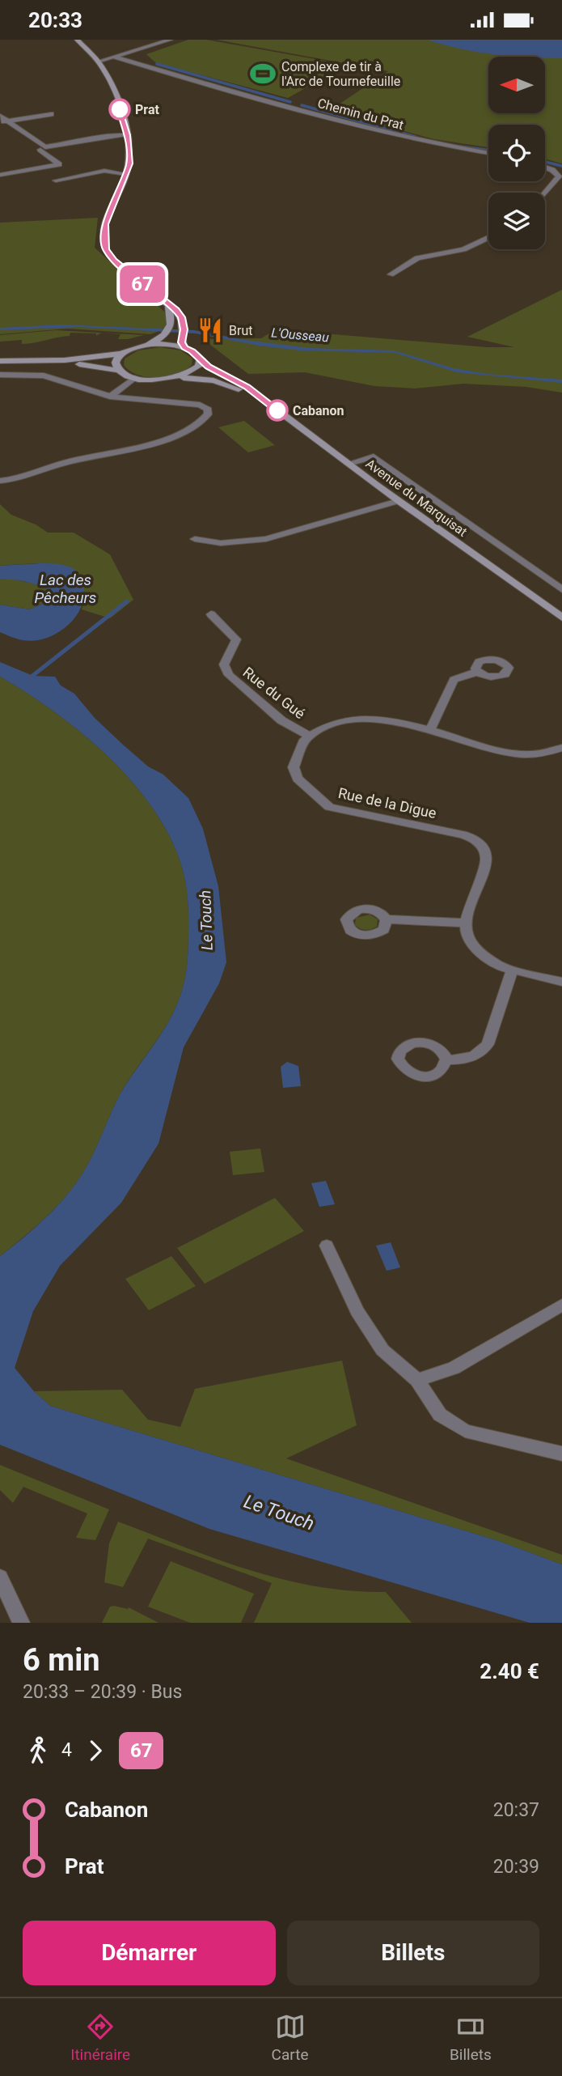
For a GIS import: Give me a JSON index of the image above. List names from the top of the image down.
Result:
{
  "streets": {
    "main road": ["Avenue du Marquisat"],
    "street": ["Chemin du Prat", "Rue du Gué", "Rue de la Digue"]
  },
  "crossings": [
    ["Rue du Gué", "Rue de la Digue"]
  ],
  "water": ["L'Ousseau", "Lac des Pêcheurs", "Le Touch"],
  "places": {
    "sports": ["Complexe de tir à l'Arc de Tournefeuille"],
    "other": ["Prat", "Cabanon"],
    "restaurant": ["Brut"]
  },
  "lines": ["bus line 67"],
  "north": "left",
  "page": {
    "status": "20:33",
    "on_map": "67",
    "heading": ["6 min", "20:33 – 20:39 · Bus", "2.40 €"],
    "legs": ["4", "67"],
    "list": [
      {
        "name": "Cabanon",
        "value": "20:37"
      },
      {
        "name": "Prat",
        "value": "20:39"
      }
    ],
    "buttons": ["Démarrer", "Billets"],
    "tabs": ["Itinéraire", "Carte", "Billets"]
  }
}
